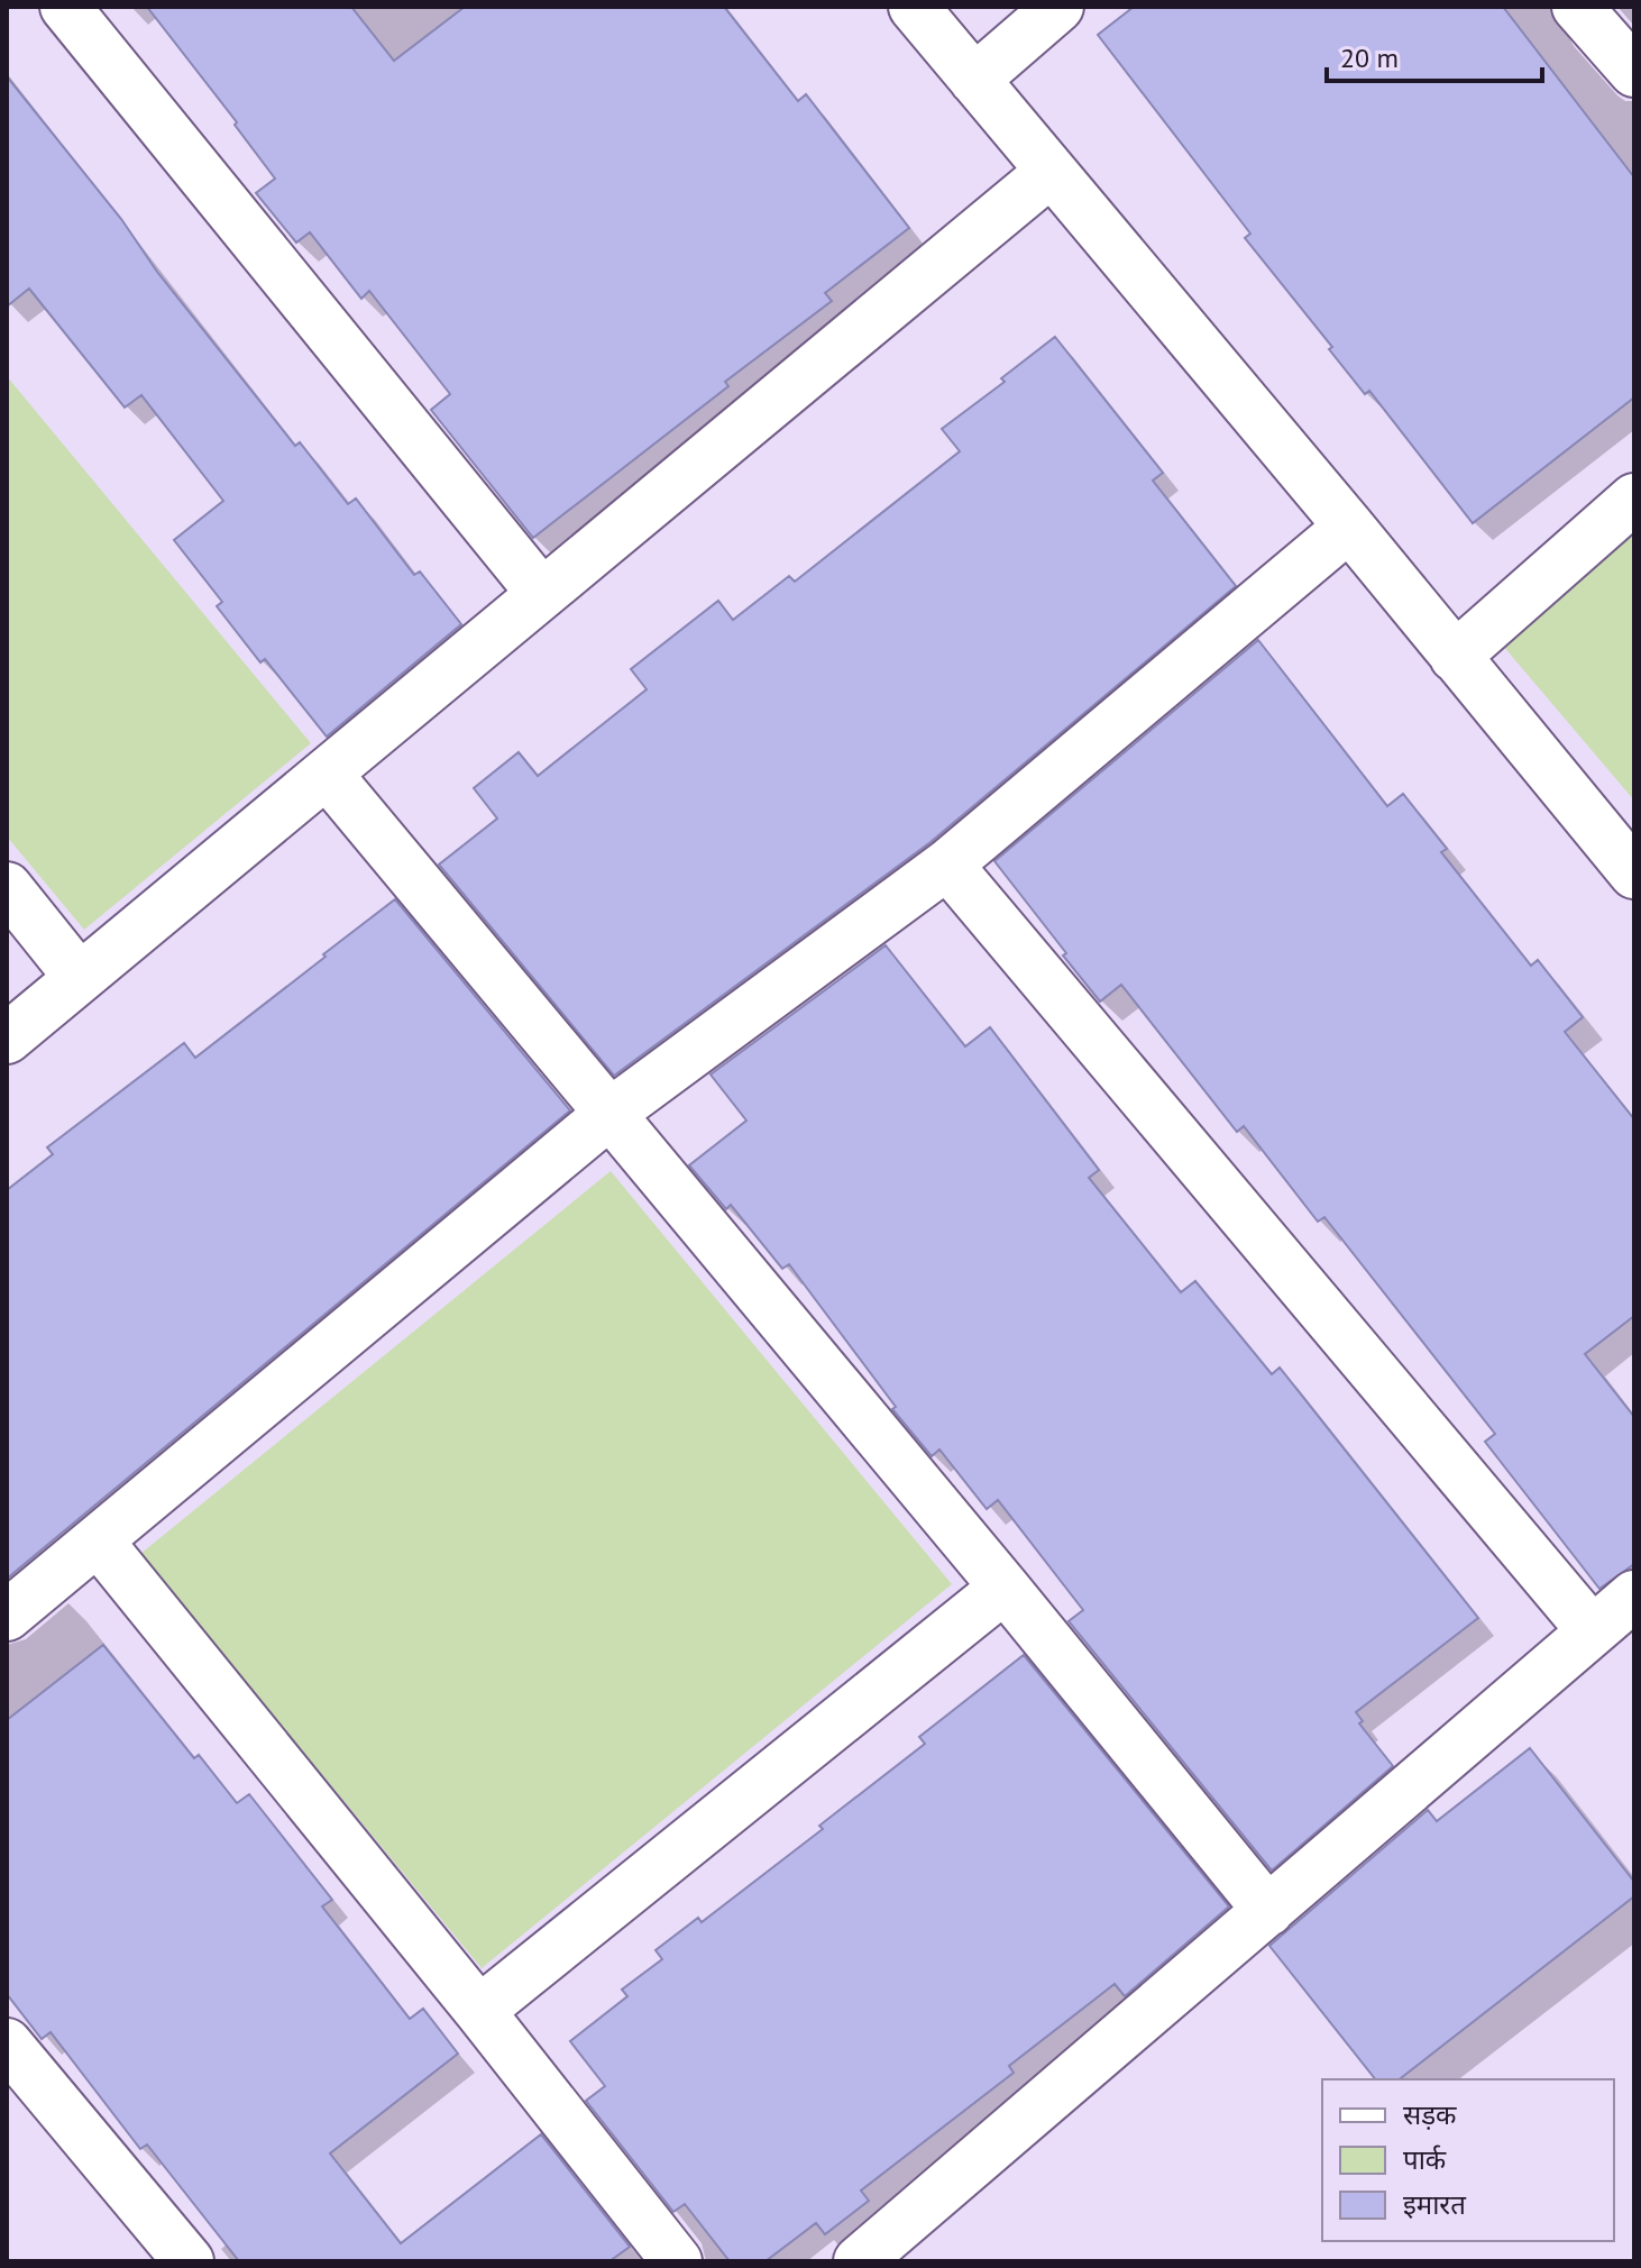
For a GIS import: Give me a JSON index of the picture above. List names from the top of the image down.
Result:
{
  "legend": ["सड़क", "पार्क", "इमारत"],
  "scale_bar": "20 m"
}
